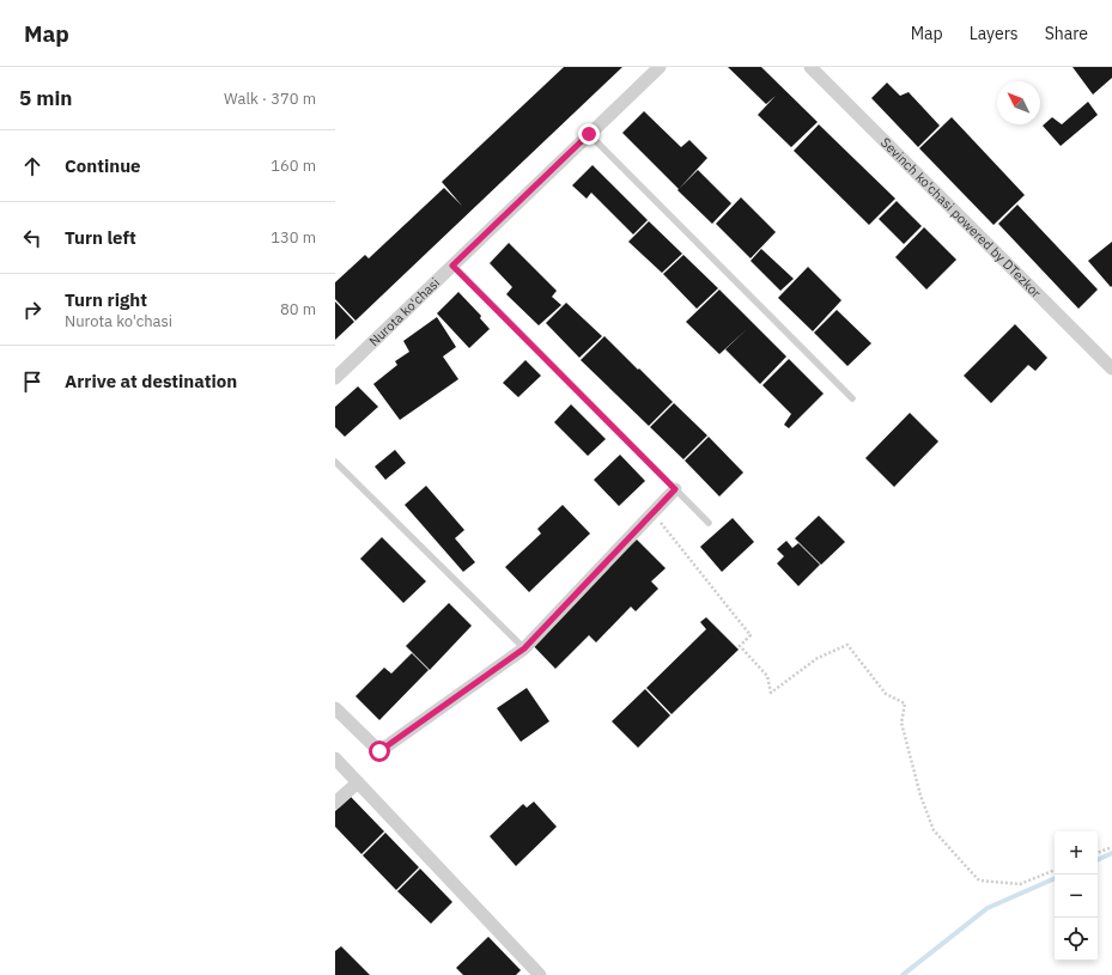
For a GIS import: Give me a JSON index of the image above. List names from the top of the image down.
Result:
{
  "streets": {
    "street": ["Sevinch ko'chasi powered by DTezkor", "Nurota ko'chasi"]
  },
  "north": "top left",
  "page": {
    "header": "Map",
    "nav": ["Map", "Layers", "Share"],
    "heading": ["5 min", "Walk · 370 m"],
    "list": [
      ["Continue", "160 m"],
      ["Turn left", "130 m"],
      ["Turn right", "Nurota ko'chasi", "80 m"],
      "Arrive at destination"
    ],
    "map_buttons": ["+", "−"]
  }
}
